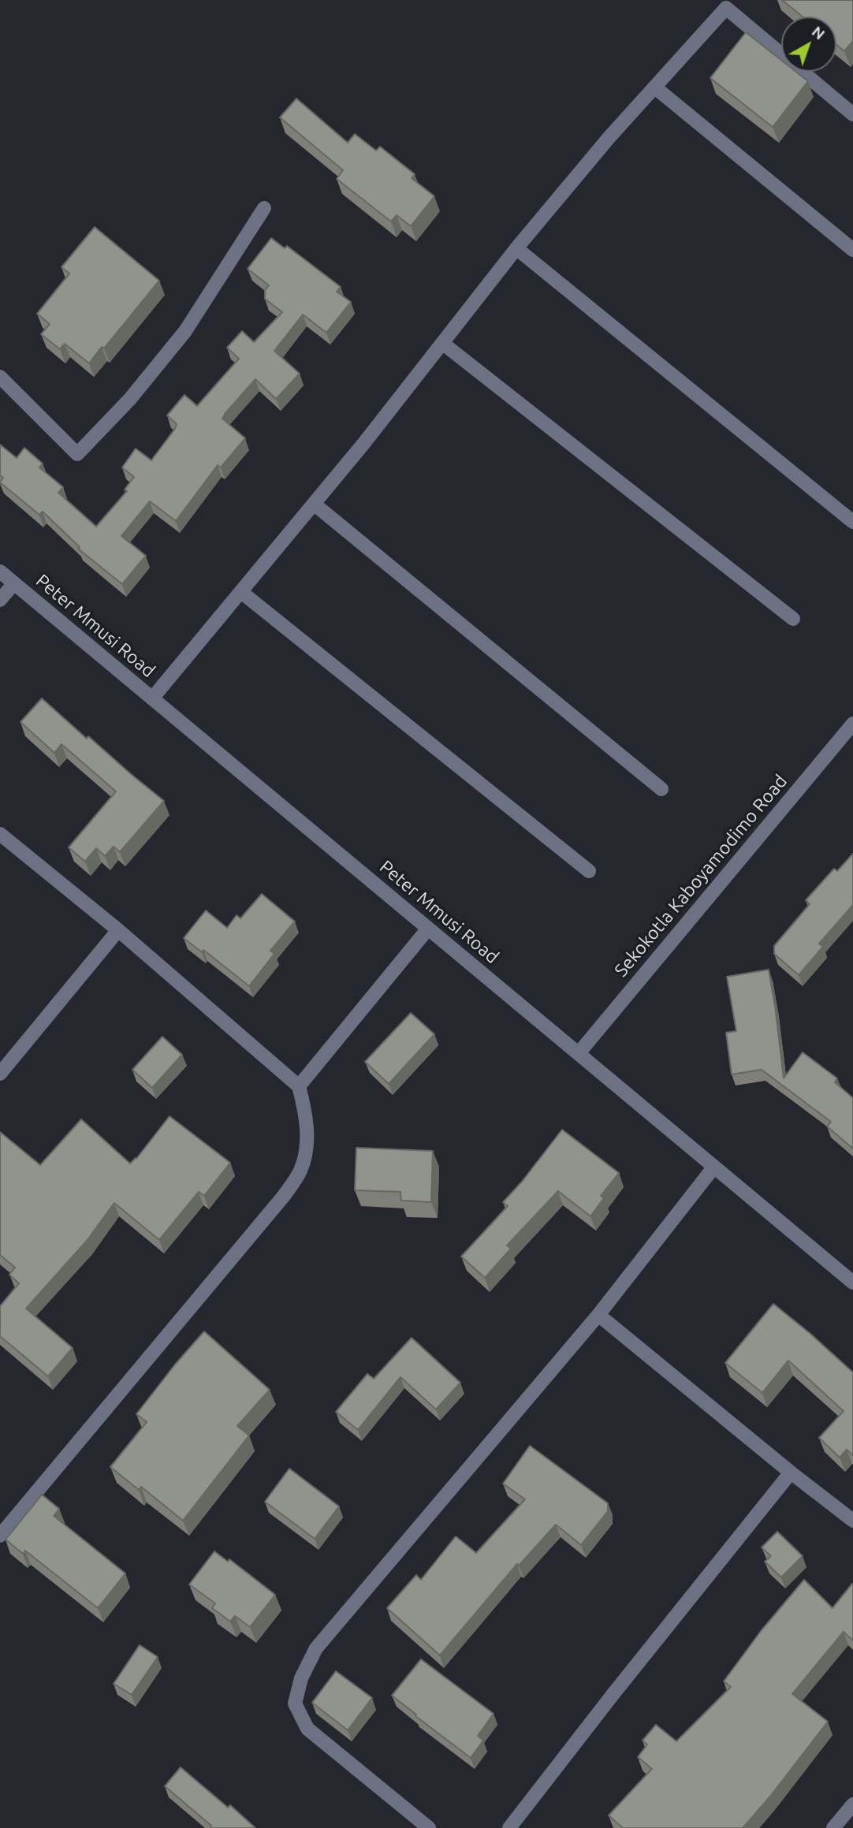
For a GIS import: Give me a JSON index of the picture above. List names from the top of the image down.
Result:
{
  "streets": {
    "street": ["Peter Mmusi Road", "Sekokotla Kaboyamodimo Road"]
  },
  "crossings": [
    ["Peter Mmusi Road", "Sekokotla Kaboyamodimo Road"]
  ],
  "north": "top right"
}
